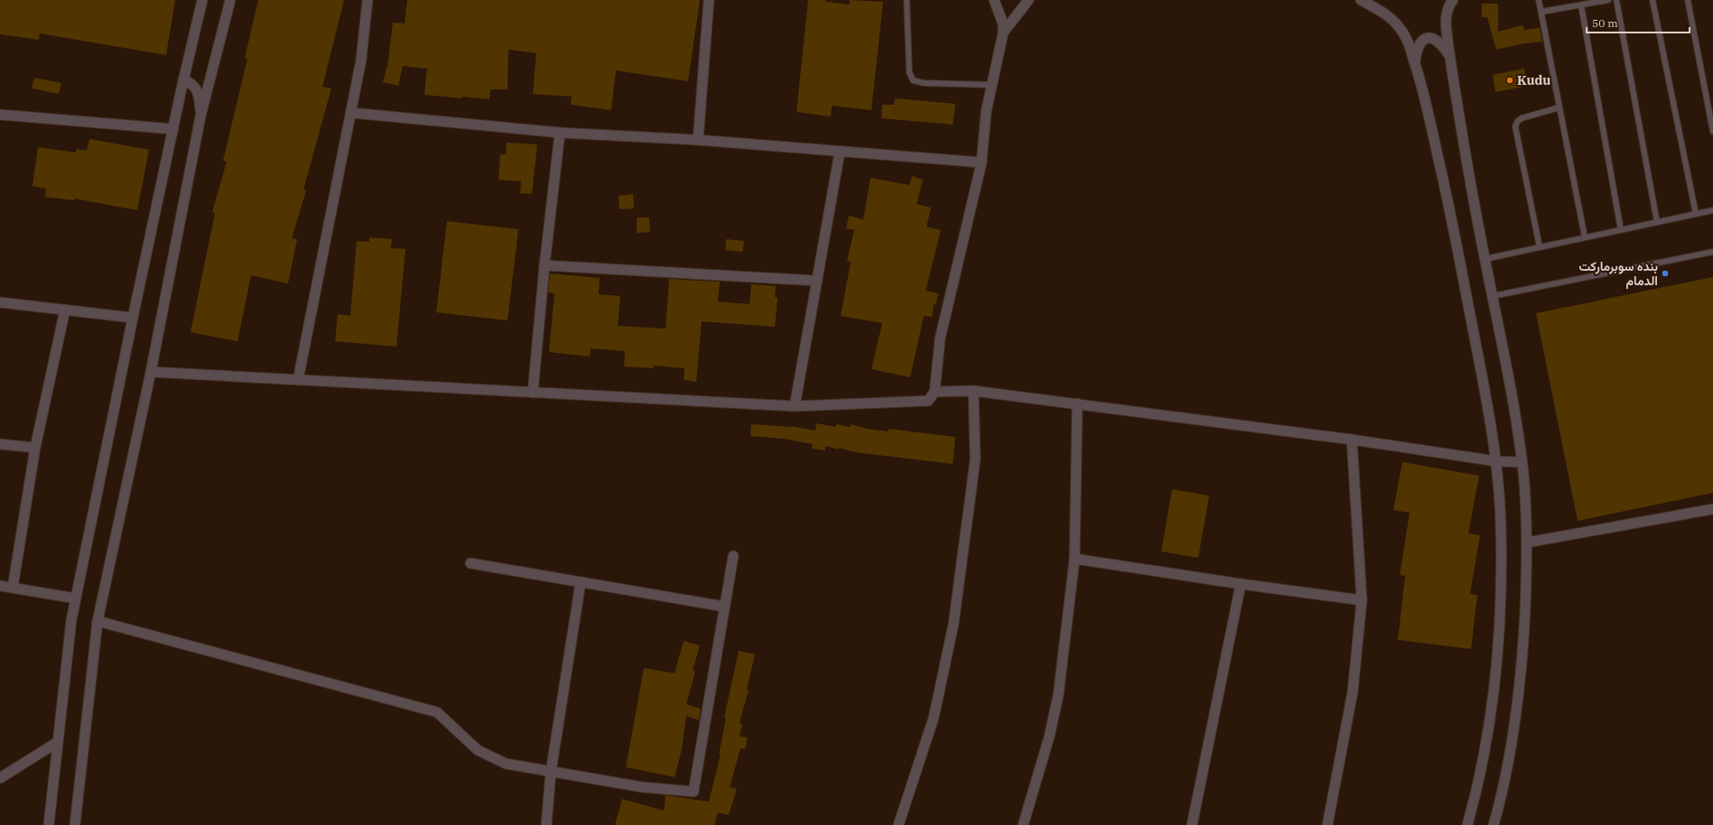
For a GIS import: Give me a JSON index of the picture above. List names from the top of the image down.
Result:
{
  "places": ["Kudu", "بنده سوبرماركت الدمام"],
  "scale_bar": "50 m"
}
